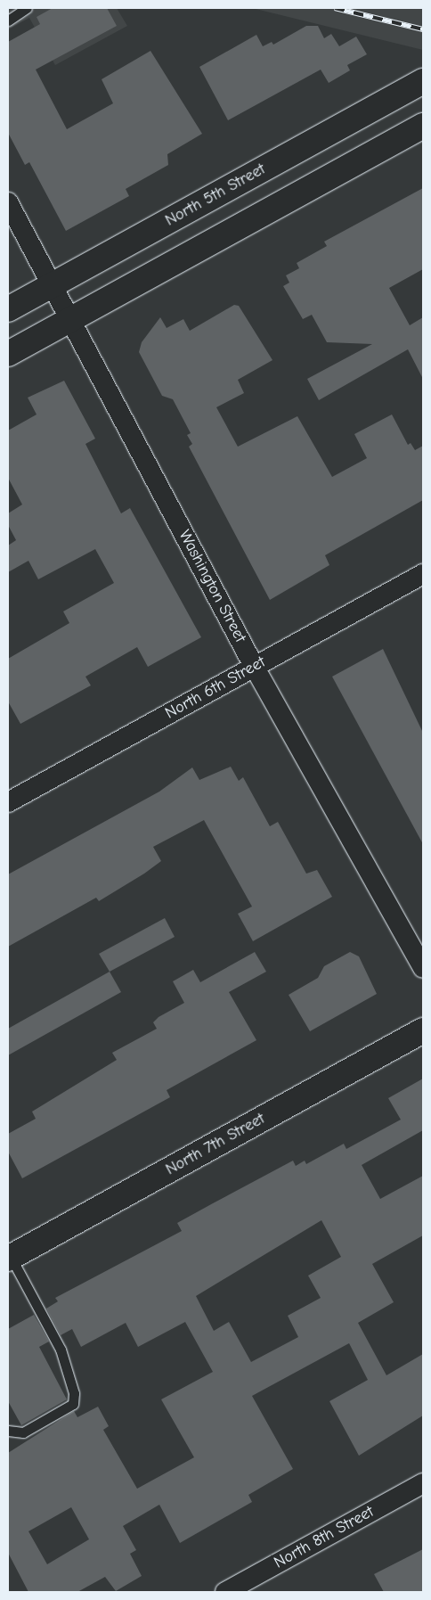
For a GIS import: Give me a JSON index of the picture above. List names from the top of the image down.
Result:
{
  "streets": {
    "street": [
      "North 5th Street",
      "Washington Street",
      "North 6th Street",
      "North 7th Street",
      "North 8th Street"
    ]
  },
  "crossings": [
    ["North 5th Street", "Washington Street"],
    ["Washington Street", "North 6th Street"]
  ]
}
